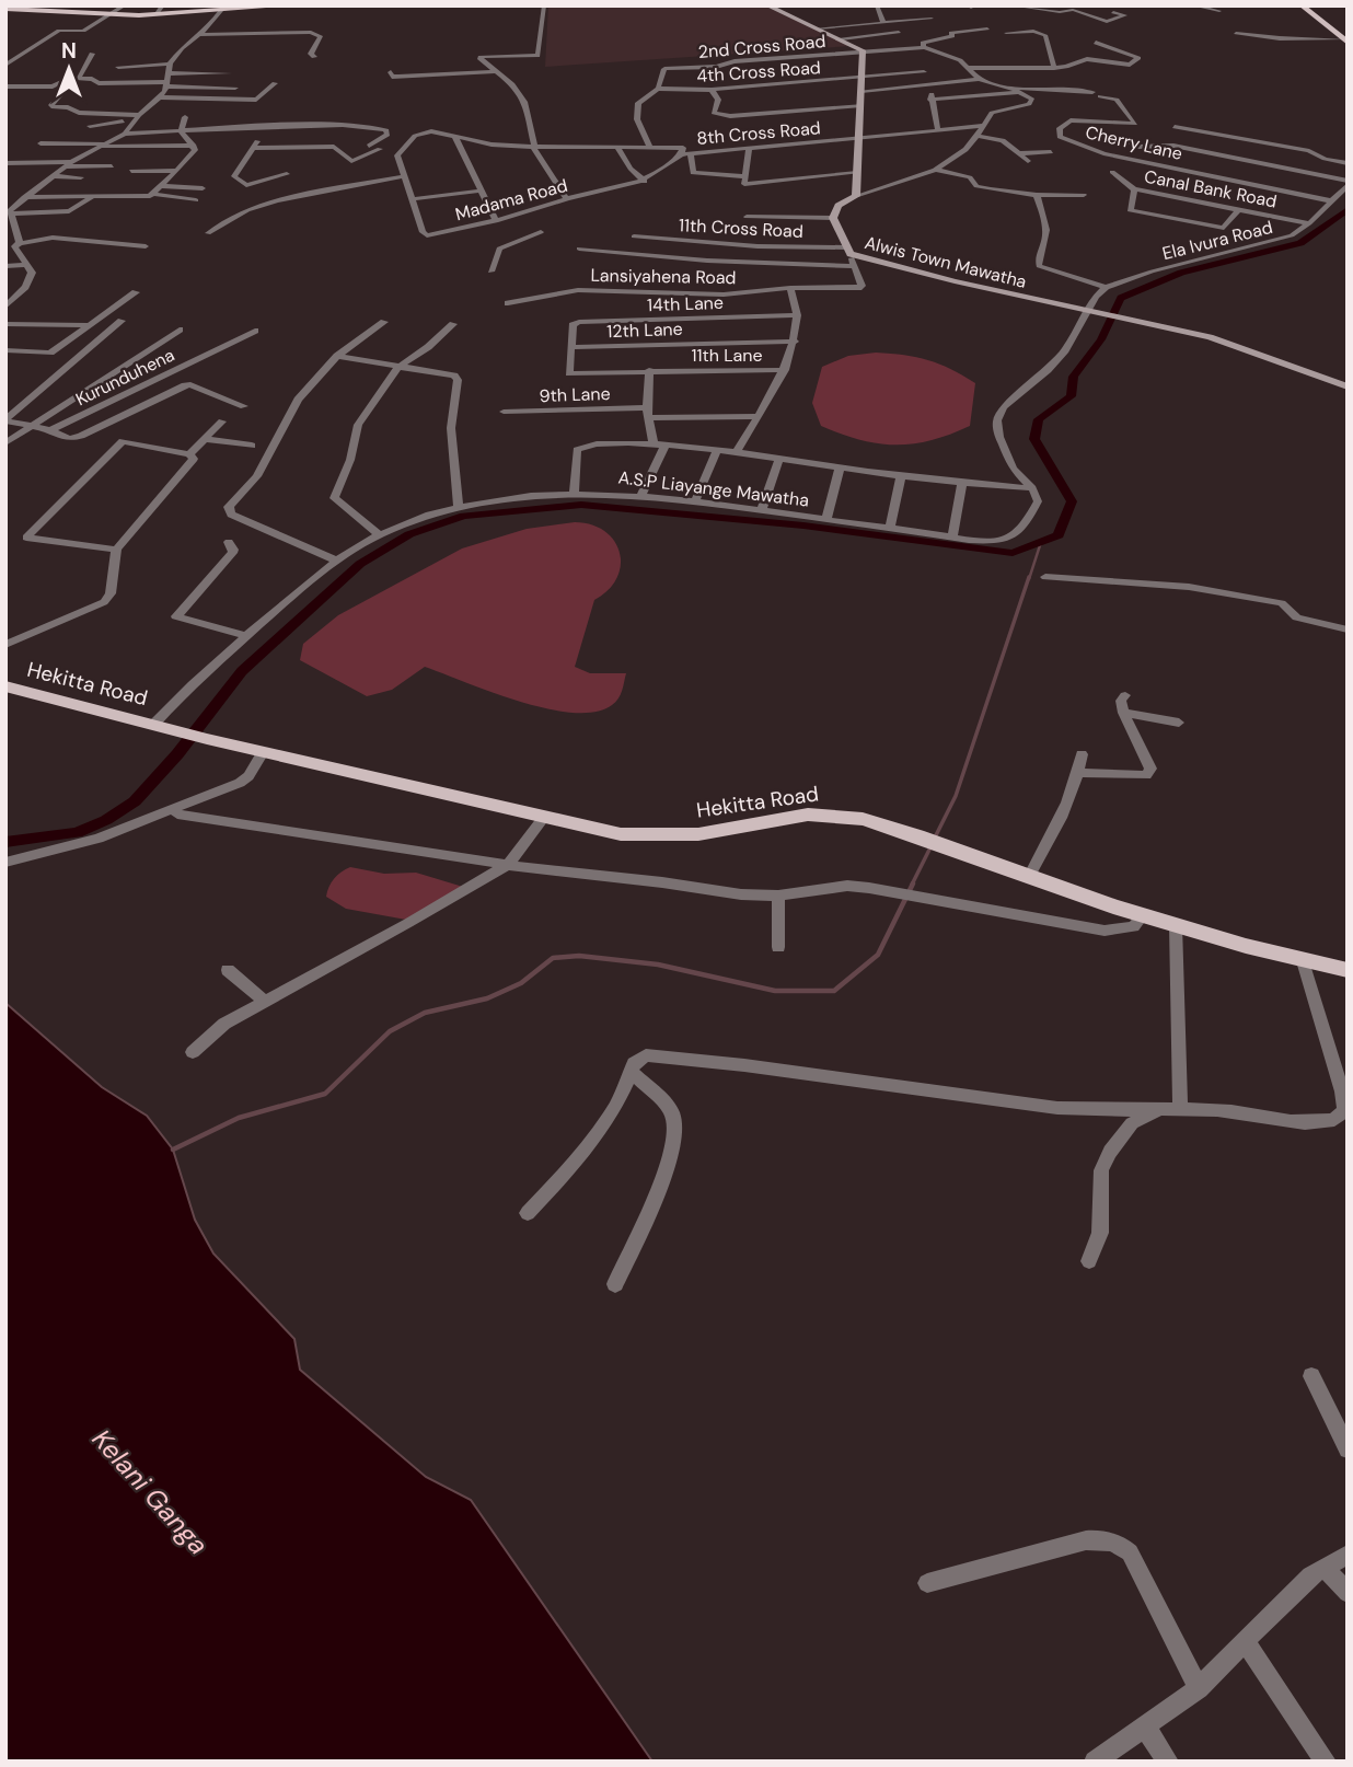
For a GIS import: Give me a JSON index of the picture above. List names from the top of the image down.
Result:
{
  "streets": {
    "main road": ["Hekitta Road"],
    "street": [
      "2nd Cross Road",
      "4th Cross Road",
      "8th Cross Road",
      "Cherry Lane",
      "Canal Bank Road",
      "Madama Road",
      "11th Cross Road",
      "Ela Ivura Road",
      "Alwis Town Mawatha",
      "Lansiyahena Road",
      "14th Lane",
      "12th Lane",
      "11th Lane",
      "Kurunduhena",
      "9th Lane",
      "A.S.P Liayange Mawatha"
    ]
  },
  "crossings": [
    ["8th Cross Road", "Madama Road"],
    ["Cherry Lane", "Ela Ivura Road"],
    ["Canal Bank Road", "Ela Ivura Road"],
    ["11th Cross Road", "Alwis Town Mawatha"],
    ["14th Lane", "12th Lane"],
    ["12th Lane", "11th Lane"],
    ["A.S.P Liayange Mawatha", "Hekitta Road"]
  ],
  "water": ["Kelani Ganga"],
  "north": "top"
}
